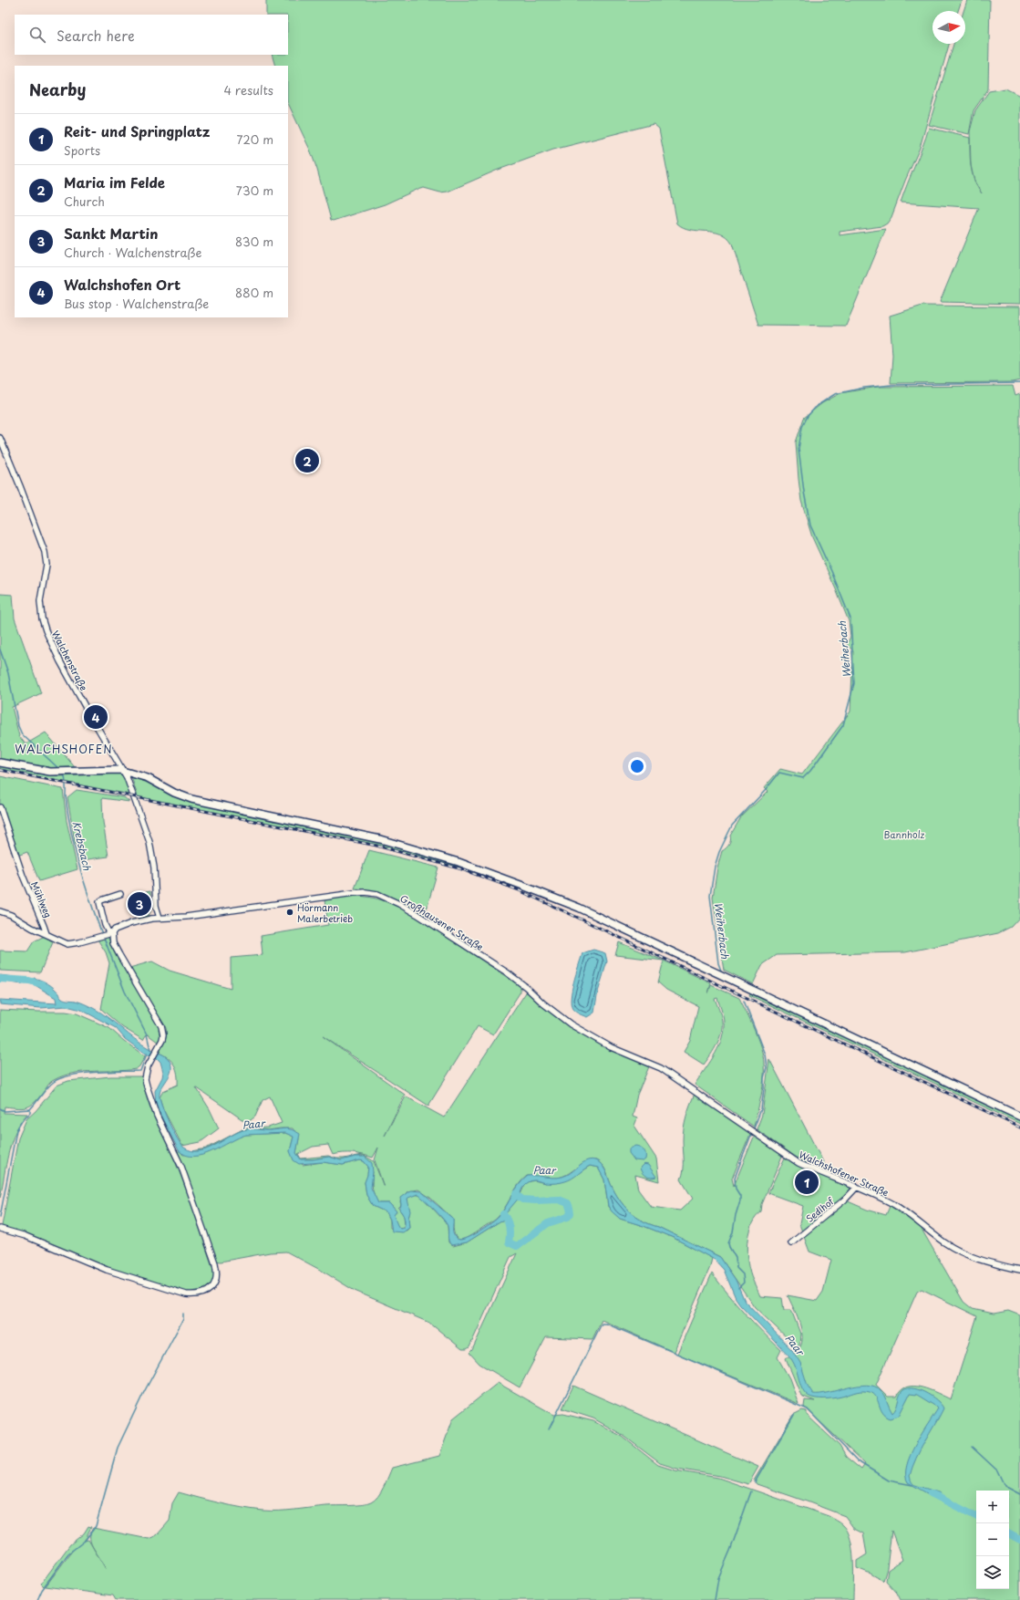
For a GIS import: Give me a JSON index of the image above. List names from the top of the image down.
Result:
{
  "streets": {
    "street": [
      "Walchenstraße",
      "Mühlweg",
      "Großhausener Straße",
      "Walchshofener Straße",
      "Sedlhof"
    ]
  },
  "crossings": [
    ["Walchenstraße", "Großhausener Straße"],
    ["Großhausener Straße", "Walchshofener Straße"],
    ["Walchshofener Straße", "Sedlhof"]
  ],
  "districts": ["WALCHSHOFEN"],
  "water": ["Weiherbach", "Krebsbach", "Paar"],
  "parks": ["Bannholz"],
  "places": ["Hörmann Malerbetrieb"],
  "north": "right",
  "page": {
    "search": "Search here",
    "heading": ["Nearby", "4 results"],
    "list": [
      {
        "mark": "1",
        "name": "Reit- und Springplatz",
        "note": "Sports",
        "value": "720 m"
      },
      {
        "mark": "2",
        "name": "Maria im Felde",
        "note": "Church",
        "value": "730 m"
      },
      {
        "mark": "3",
        "name": "Sankt Martin",
        "note": "Church · Walchenstraße",
        "value": "830 m"
      },
      {
        "mark": "4",
        "name": "Walchshofen Ort",
        "note": "Bus stop · Walchenstraße",
        "value": "880 m"
      }
    ],
    "pins": [
      "2",
      "4",
      "3",
      "1"
    ],
    "map_buttons": ["+", "−"]
  }
}
